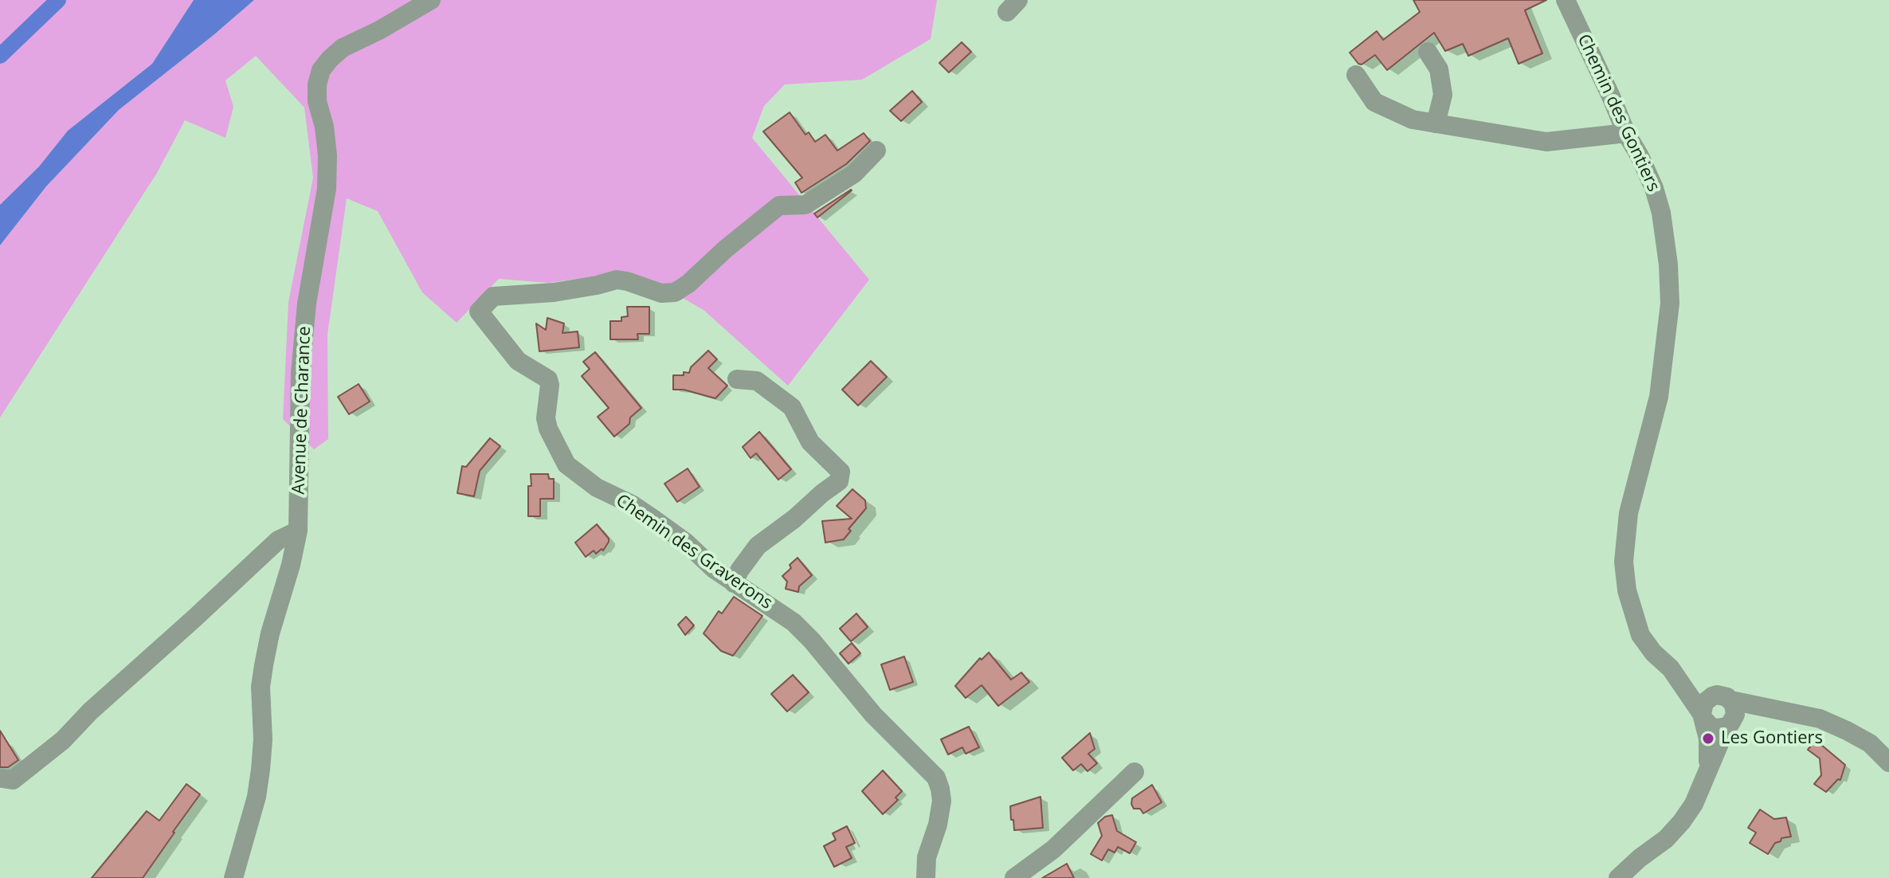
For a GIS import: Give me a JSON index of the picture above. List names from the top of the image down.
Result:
{
  "streets": {
    "street": ["Chemin des Gontiers", "Avenue de Charance", "Chemin des Graverons"]
  },
  "places": ["Les Gontiers"]
}
